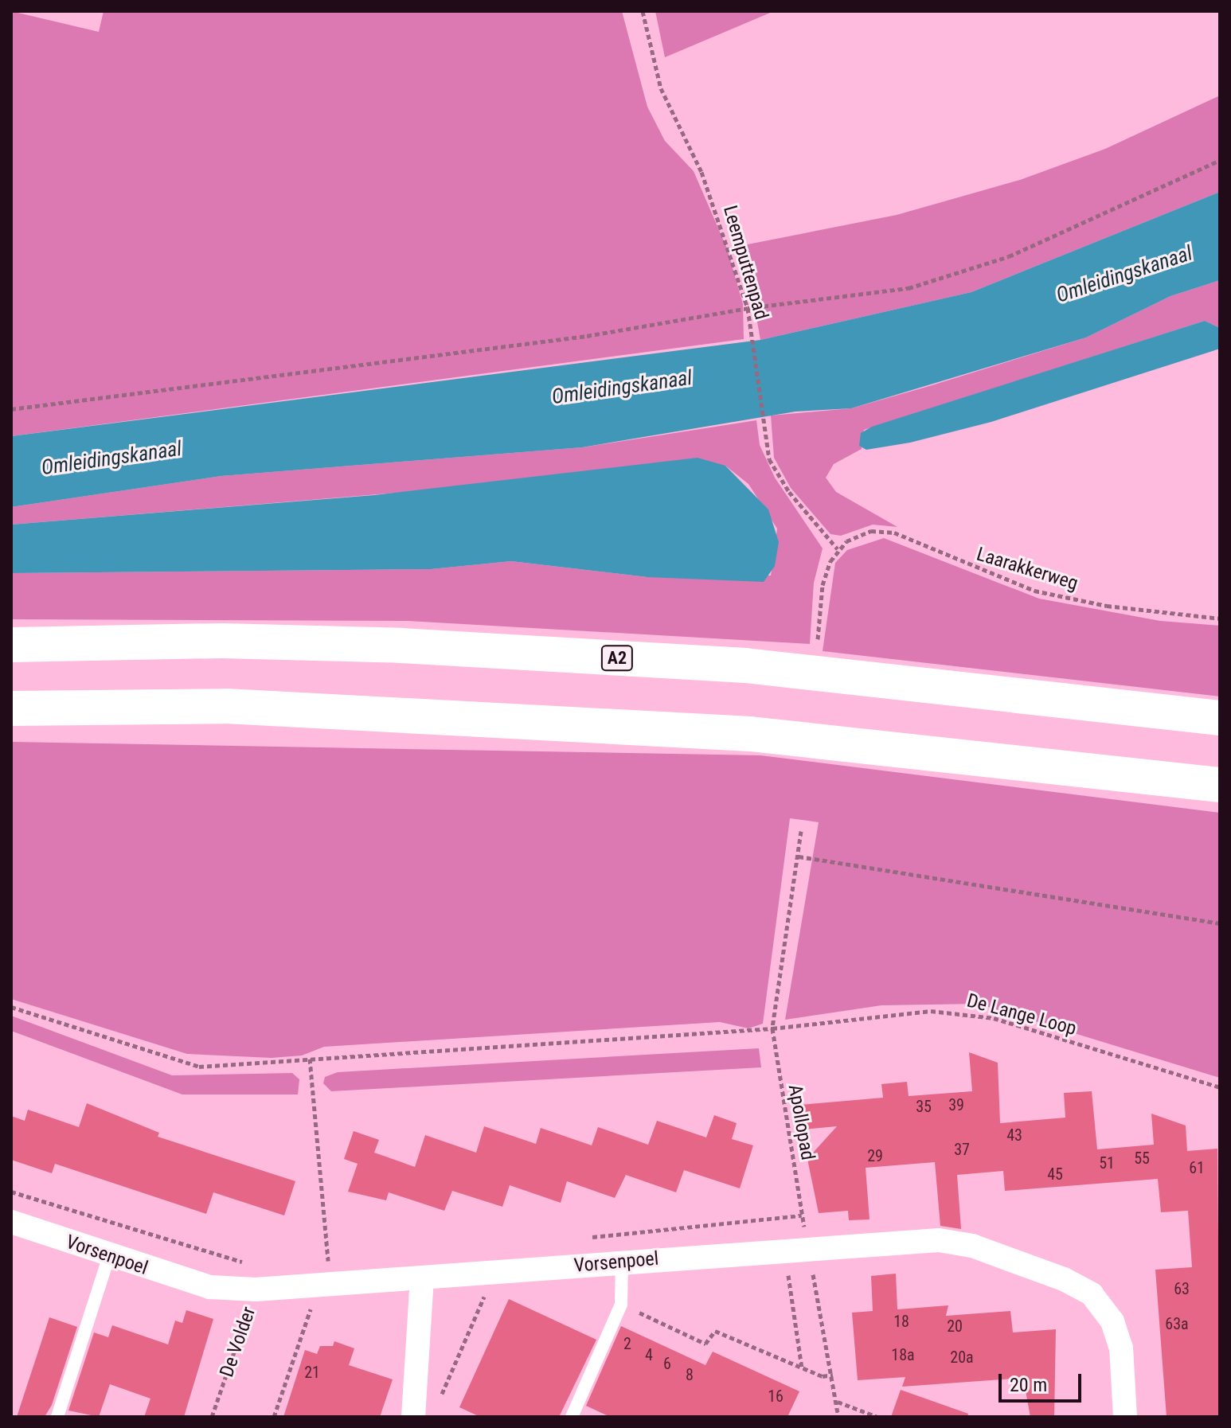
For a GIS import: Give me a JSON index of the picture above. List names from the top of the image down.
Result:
{
  "streets": {
    "highway": ["A2"],
    "street": ["Vorsenpoel"],
    "path": [
      "Leemputtenpad",
      "Laarakkerweg",
      "De Lange Loop",
      "Apollopad",
      "De Volder"
    ]
  },
  "crossings": [
    ["Leemputtenpad", "Laarakkerweg"],
    ["De Lange Loop", "Apollopad"],
    ["Apollopad", "Vorsenpoel"],
    ["Vorsenpoel", "De Volder"]
  ],
  "water": ["Omleidingskanaal"],
  "house_numbers": [
    "39",
    "35",
    "43",
    "37",
    "29",
    "55",
    "51",
    "61",
    "45",
    "63",
    "18",
    "63a",
    "20",
    "2",
    "4",
    "18a",
    "20a",
    "6",
    "21",
    "8",
    "16"
  ],
  "scale_bar": "20 m"
}
